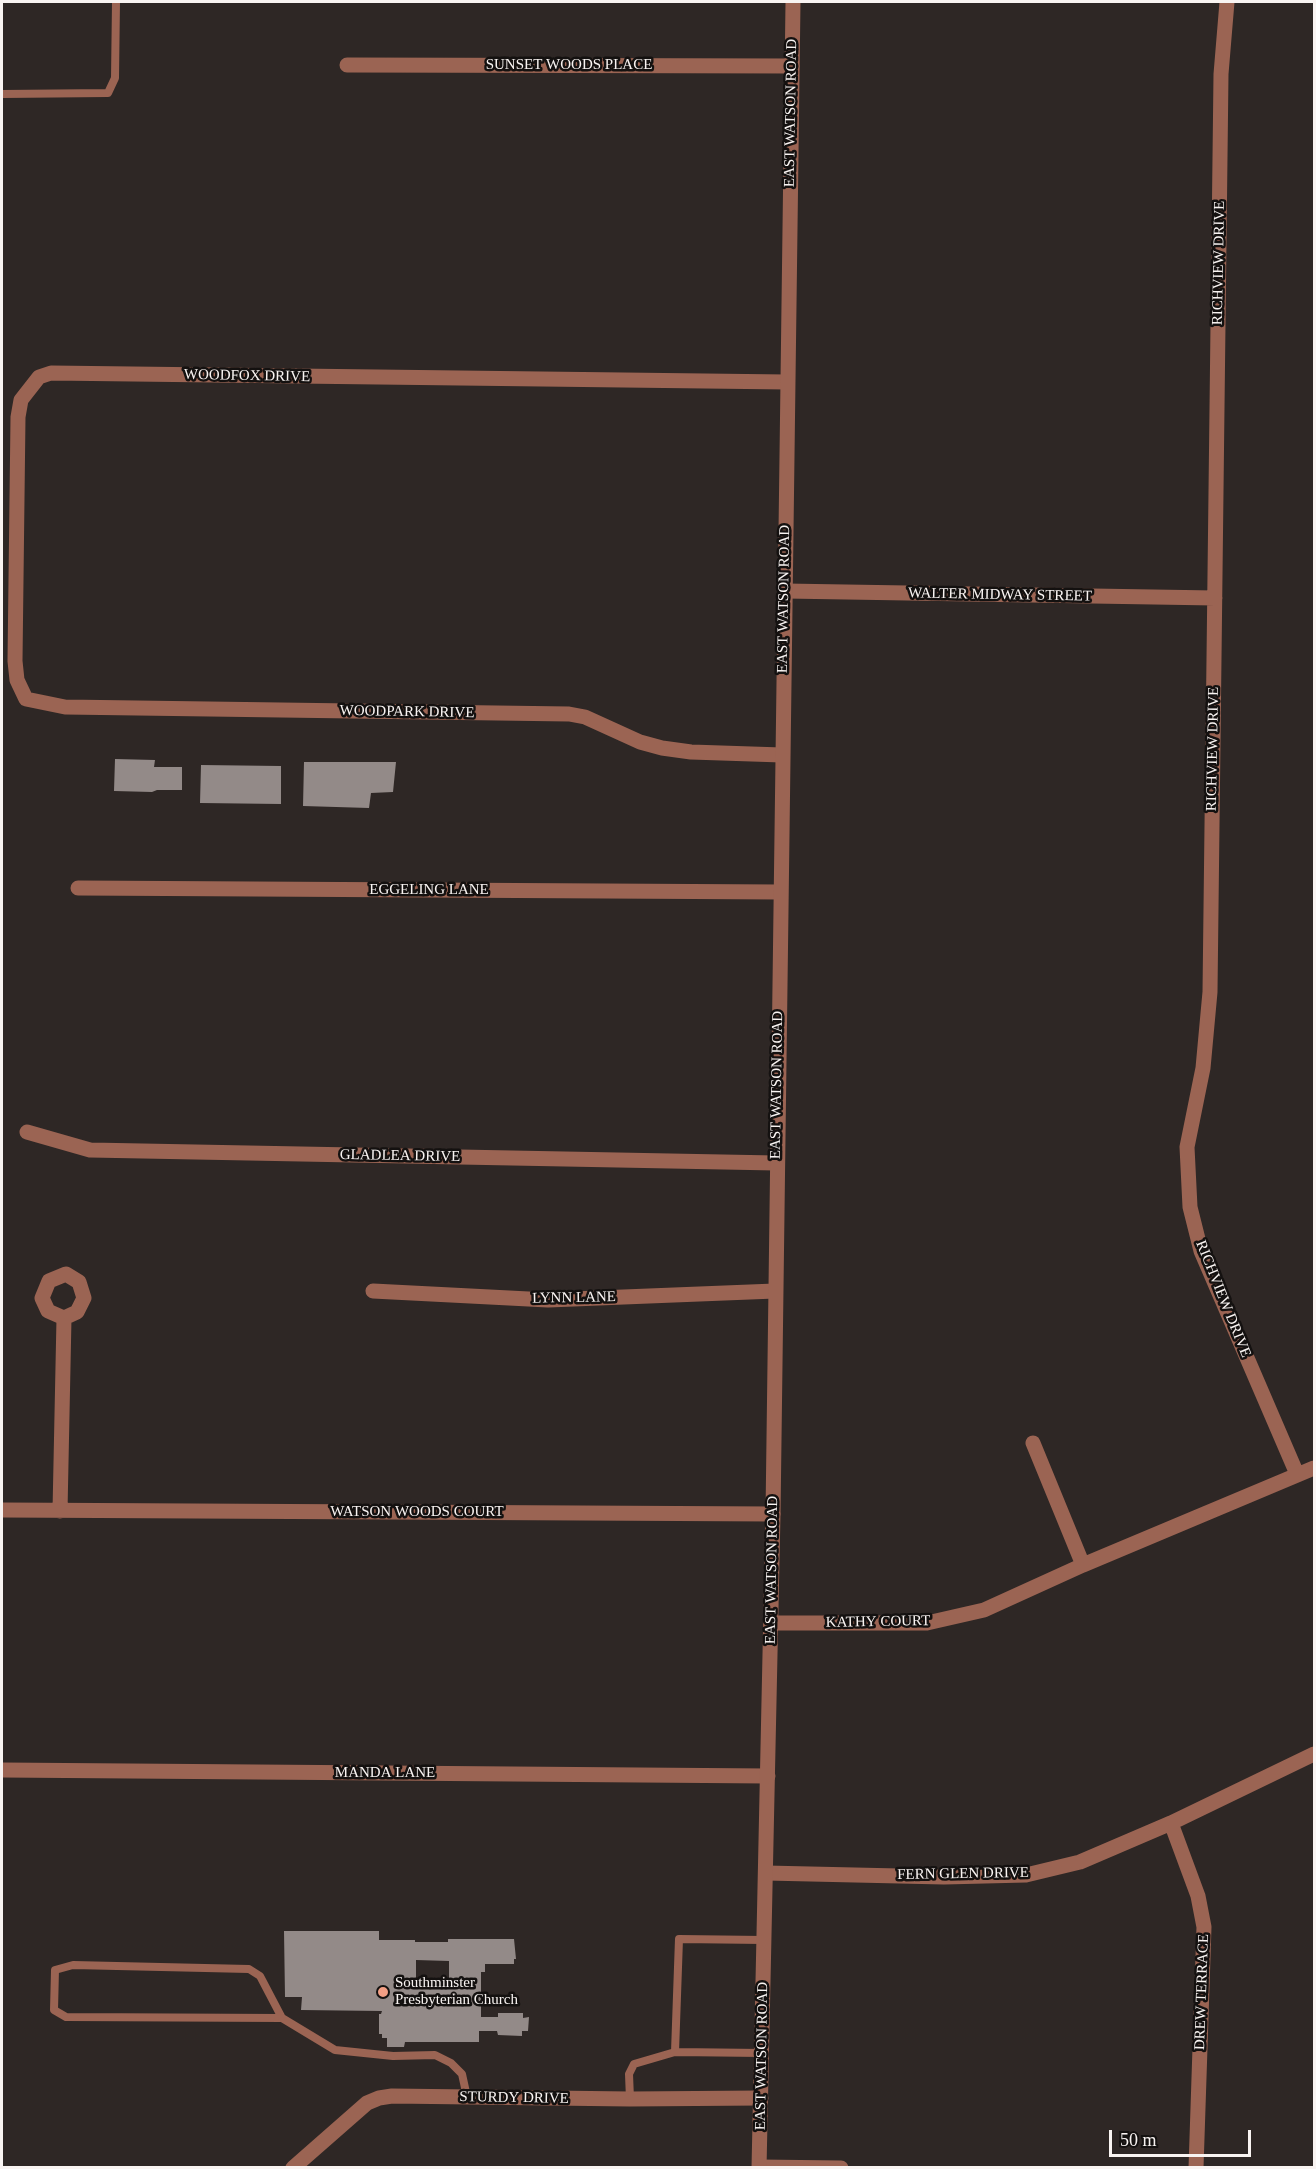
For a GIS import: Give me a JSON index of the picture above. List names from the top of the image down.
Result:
{
  "streets": {
    "street": [
      "SUNSET WOODS PLACE",
      "EAST WATSON ROAD",
      "RICHVIEW DRIVE",
      "WOODFOX DRIVE",
      "WALTER MIDWAY STREET",
      "WOODPARK DRIVE",
      "EGGELING LANE",
      "GLADLEA DRIVE",
      "LYNN LANE",
      "WATSON WOODS COURT",
      "KATHY COURT",
      "MANDA LANE",
      "FERN GLEN DRIVE",
      "DREW TERRACE",
      "STURDY DRIVE"
    ]
  },
  "crossings": [
    ["SUNSET WOODS PLACE", "EAST WATSON ROAD"],
    ["EAST WATSON ROAD", "WOODFOX DRIVE"],
    ["EAST WATSON ROAD", "WALTER MIDWAY STREET"],
    ["EAST WATSON ROAD", "WOODPARK DRIVE"],
    ["EAST WATSON ROAD", "EGGELING LANE"],
    ["EAST WATSON ROAD", "GLADLEA DRIVE"],
    ["EAST WATSON ROAD", "LYNN LANE"],
    ["EAST WATSON ROAD", "WATSON WOODS COURT"],
    ["EAST WATSON ROAD", "KATHY COURT"],
    ["EAST WATSON ROAD", "MANDA LANE"],
    ["EAST WATSON ROAD", "FERN GLEN DRIVE"],
    ["EAST WATSON ROAD", "STURDY DRIVE"],
    ["RICHVIEW DRIVE", "WALTER MIDWAY STREET"],
    ["RICHVIEW DRIVE", "KATHY COURT"],
    ["WOODFOX DRIVE", "WOODPARK DRIVE"],
    ["FERN GLEN DRIVE", "DREW TERRACE"]
  ],
  "places": ["Southminster Presbyterian Church"],
  "scale_bar": "50 m"
}
